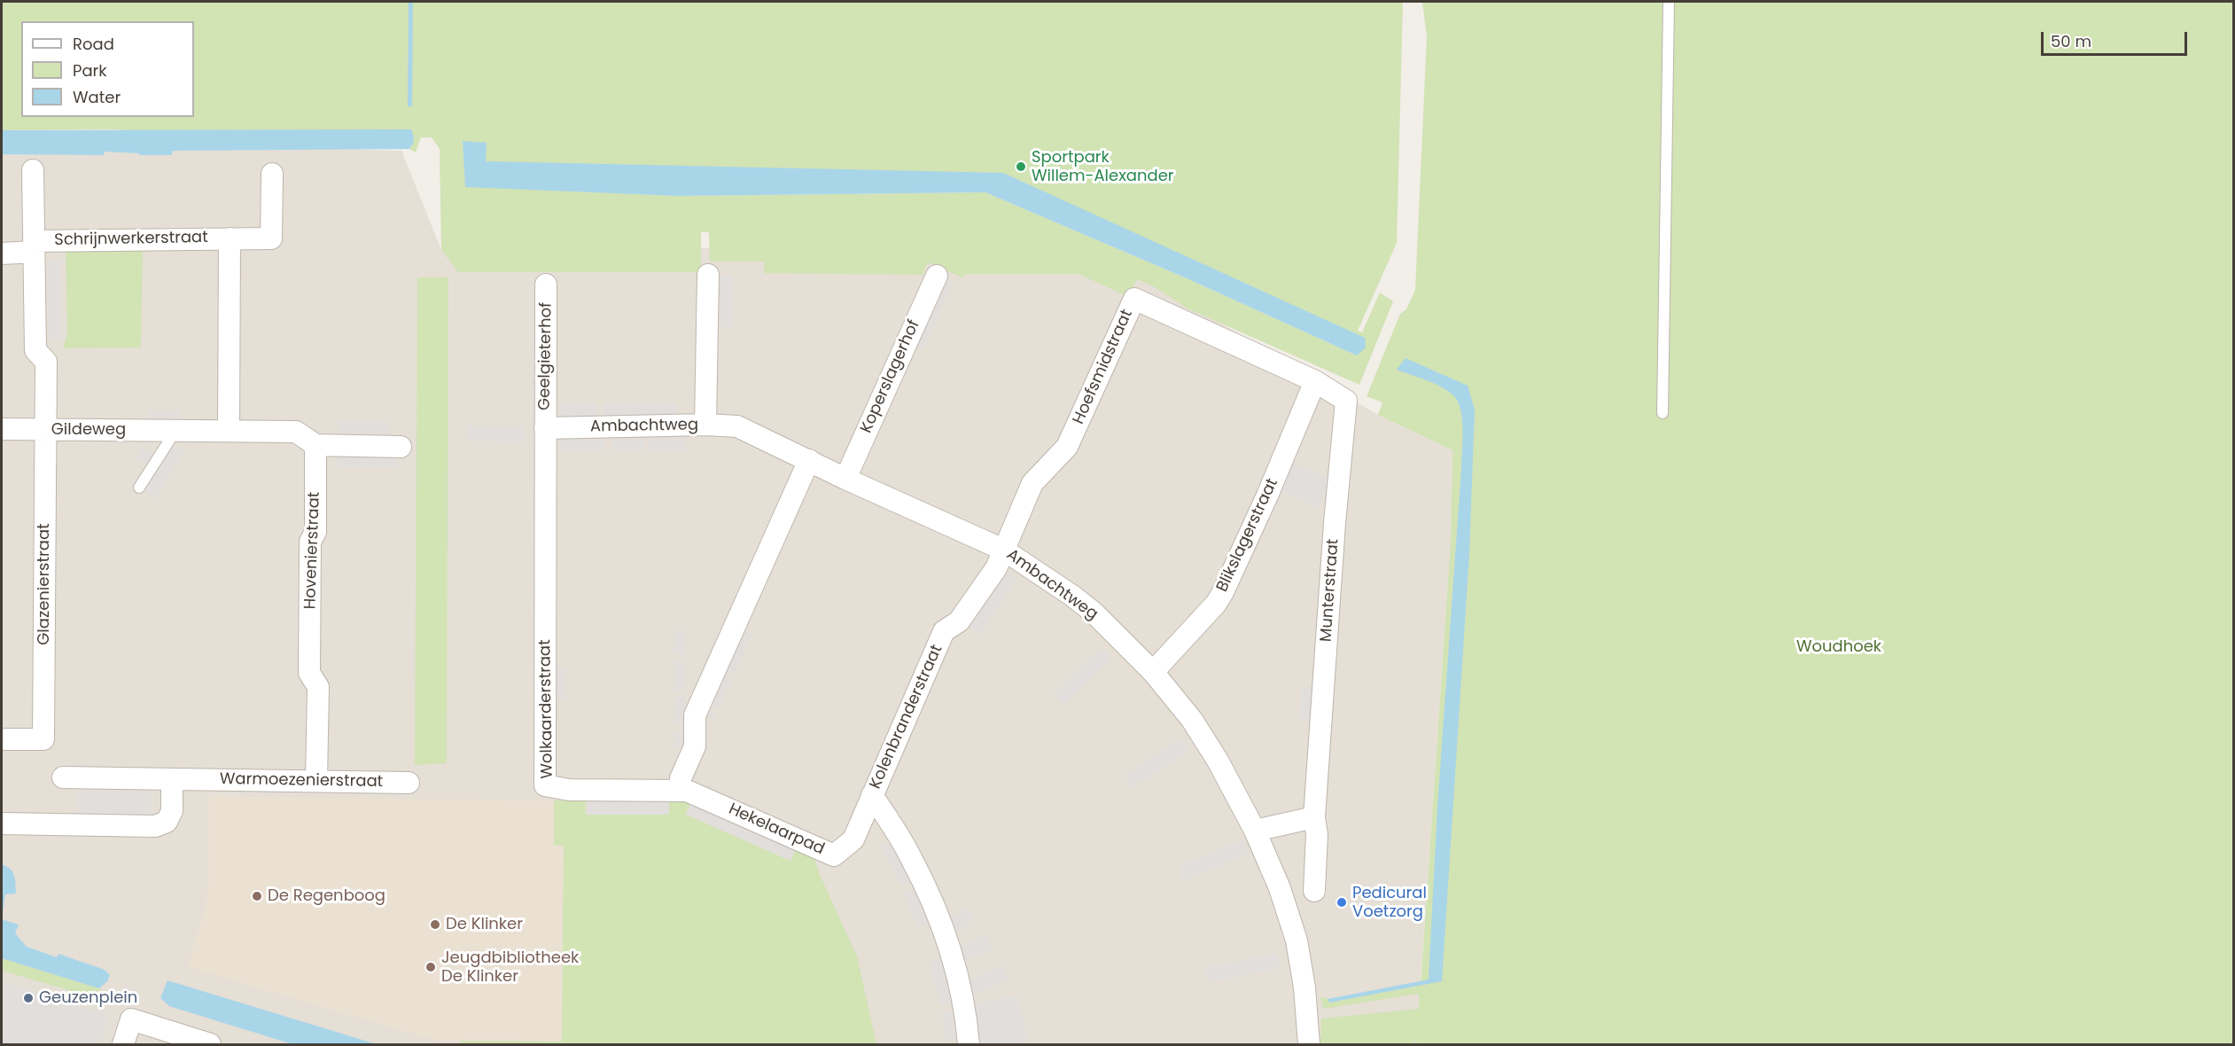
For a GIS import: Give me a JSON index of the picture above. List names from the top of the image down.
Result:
{
  "streets": {
    "street": [
      "Schrijnwerkerstraat",
      "Geelgieterhof",
      "Hoefsmidstraat",
      "Koperslagerhof",
      "Ambachtweg",
      "Gildeweg",
      "Blikslagerstraat",
      "Hovenierstraat",
      "Glazenierstraat",
      "Munterstraat",
      "Wolkaarderstraat",
      "Kolenbranderstraat",
      "Warmoezenierstraat",
      "Hekelaarpad"
    ]
  },
  "crossings": [
    ["Schrijnwerkerstraat", "Gildeweg"],
    ["Schrijnwerkerstraat", "Glazenierstraat"],
    ["Geelgieterhof", "Ambachtweg"],
    ["Geelgieterhof", "Wolkaarderstraat"],
    ["Hoefsmidstraat", "Ambachtweg"],
    ["Hoefsmidstraat", "Blikslagerstraat"],
    ["Hoefsmidstraat", "Munterstraat"],
    ["Hoefsmidstraat", "Kolenbranderstraat"],
    ["Koperslagerhof", "Ambachtweg"],
    ["Ambachtweg", "Blikslagerstraat"],
    ["Ambachtweg", "Wolkaarderstraat"],
    ["Ambachtweg", "Kolenbranderstraat"],
    ["Gildeweg", "Hovenierstraat"],
    ["Gildeweg", "Glazenierstraat"],
    ["Blikslagerstraat", "Munterstraat"],
    ["Hovenierstraat", "Warmoezenierstraat"],
    ["Wolkaarderstraat", "Hekelaarpad"],
    ["Kolenbranderstraat", "Hekelaarpad"]
  ],
  "parks": ["Woudhoek"],
  "places": [
    "Sportpark Willem-Alexander",
    "De Regenboog",
    "Pedicural Voetzorg",
    "De Klinker",
    "Jeugdbibliotheek De Klinker",
    "Geuzenplein"
  ],
  "legend": ["Road", "Park", "Water"],
  "scale_bar": "50 m"
}
